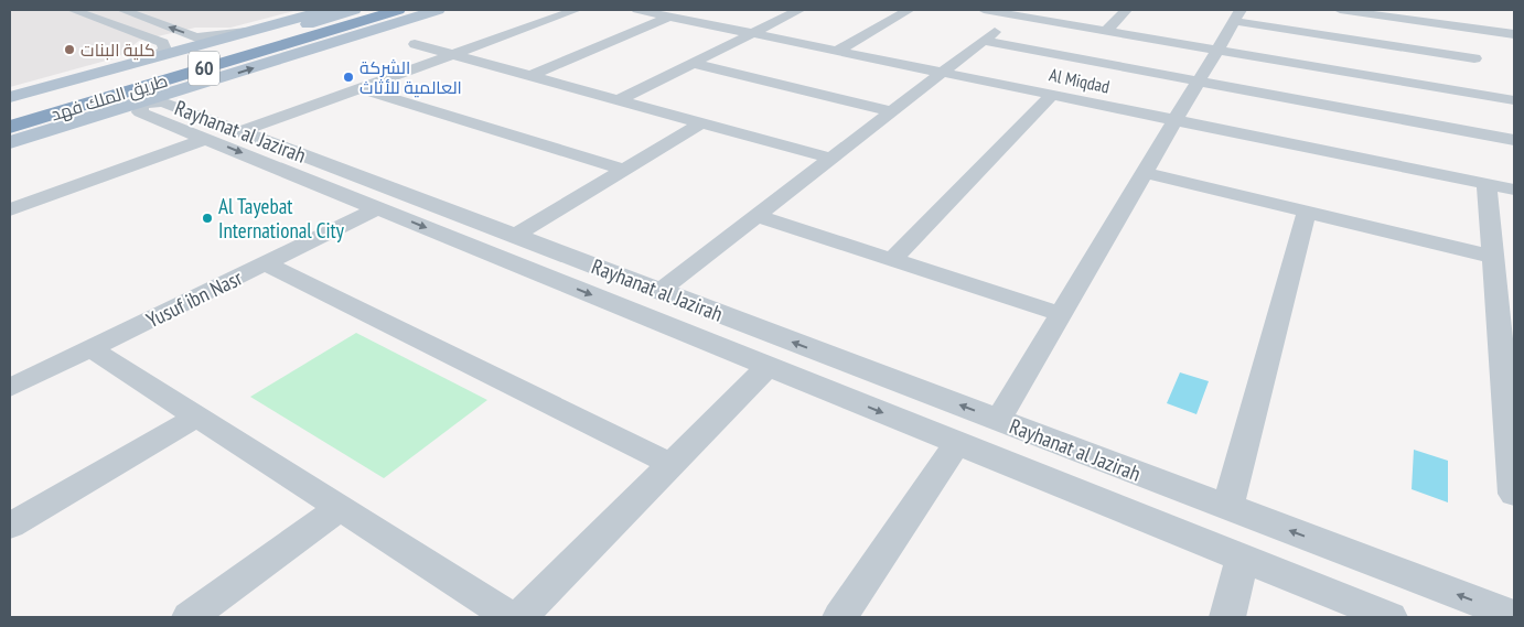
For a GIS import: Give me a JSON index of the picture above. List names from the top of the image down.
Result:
{
  "streets": {
    "highway": ["60", "طريق الملك فهد"],
    "street": ["Al Miqdad", "Rayhanat al Jazirah", "Yusuf ibn Nasr"]
  },
  "crossings": [
    ["Rayhanat al Jazirah", "Yusuf ibn Nasr"]
  ],
  "places": ["كلية البنات", "الشركة العالمية للأثاث", "Al Tayebat International City"]
}
